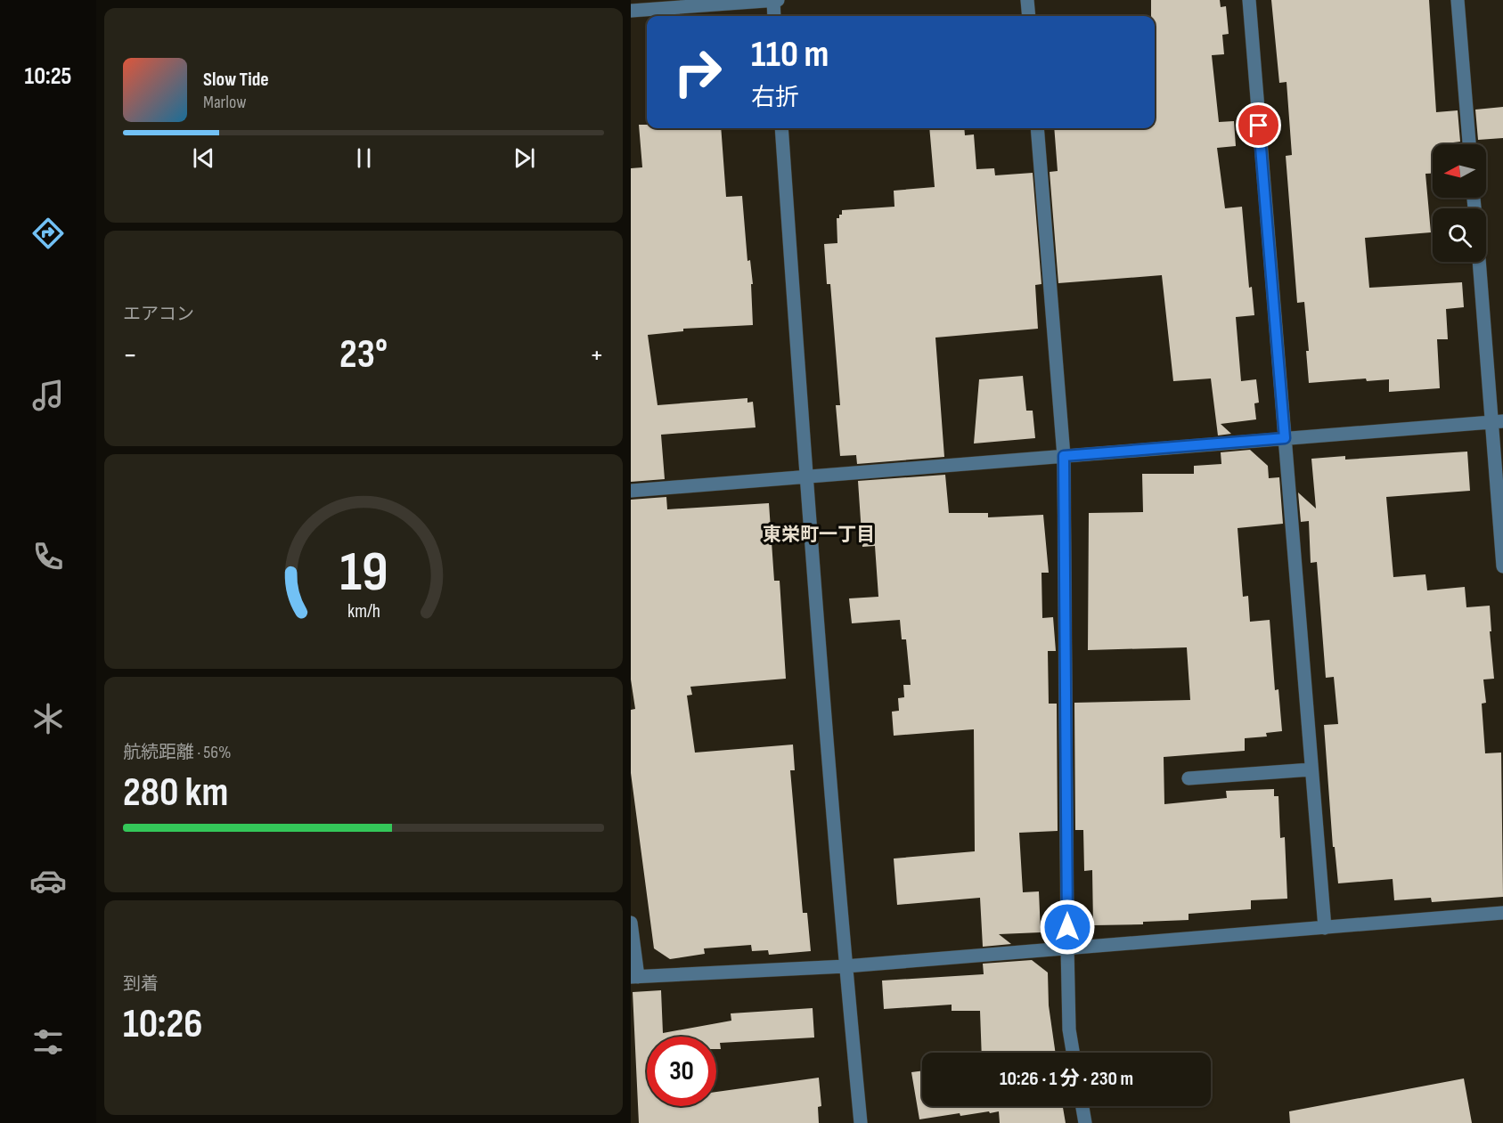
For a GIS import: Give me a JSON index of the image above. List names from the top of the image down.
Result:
{
  "districts": ["東栄町一丁目"],
  "north": "left",
  "page": {
    "tabs": "10:25",
    "turn": ["110 m", "右折"],
    "song": ["Slow Tide", "Marlow"],
    "tile": [
      "エアコン",
      ["航続距離 · 56%", "280 km"],
      ["到着", "10:26"]
    ],
    "heat": ["−", "23°", "+"],
    "limit": "30",
    "trip": "10:26 · 1 分 · 230 m",
    "gauge": ["19", "km/h"]
  }
}
